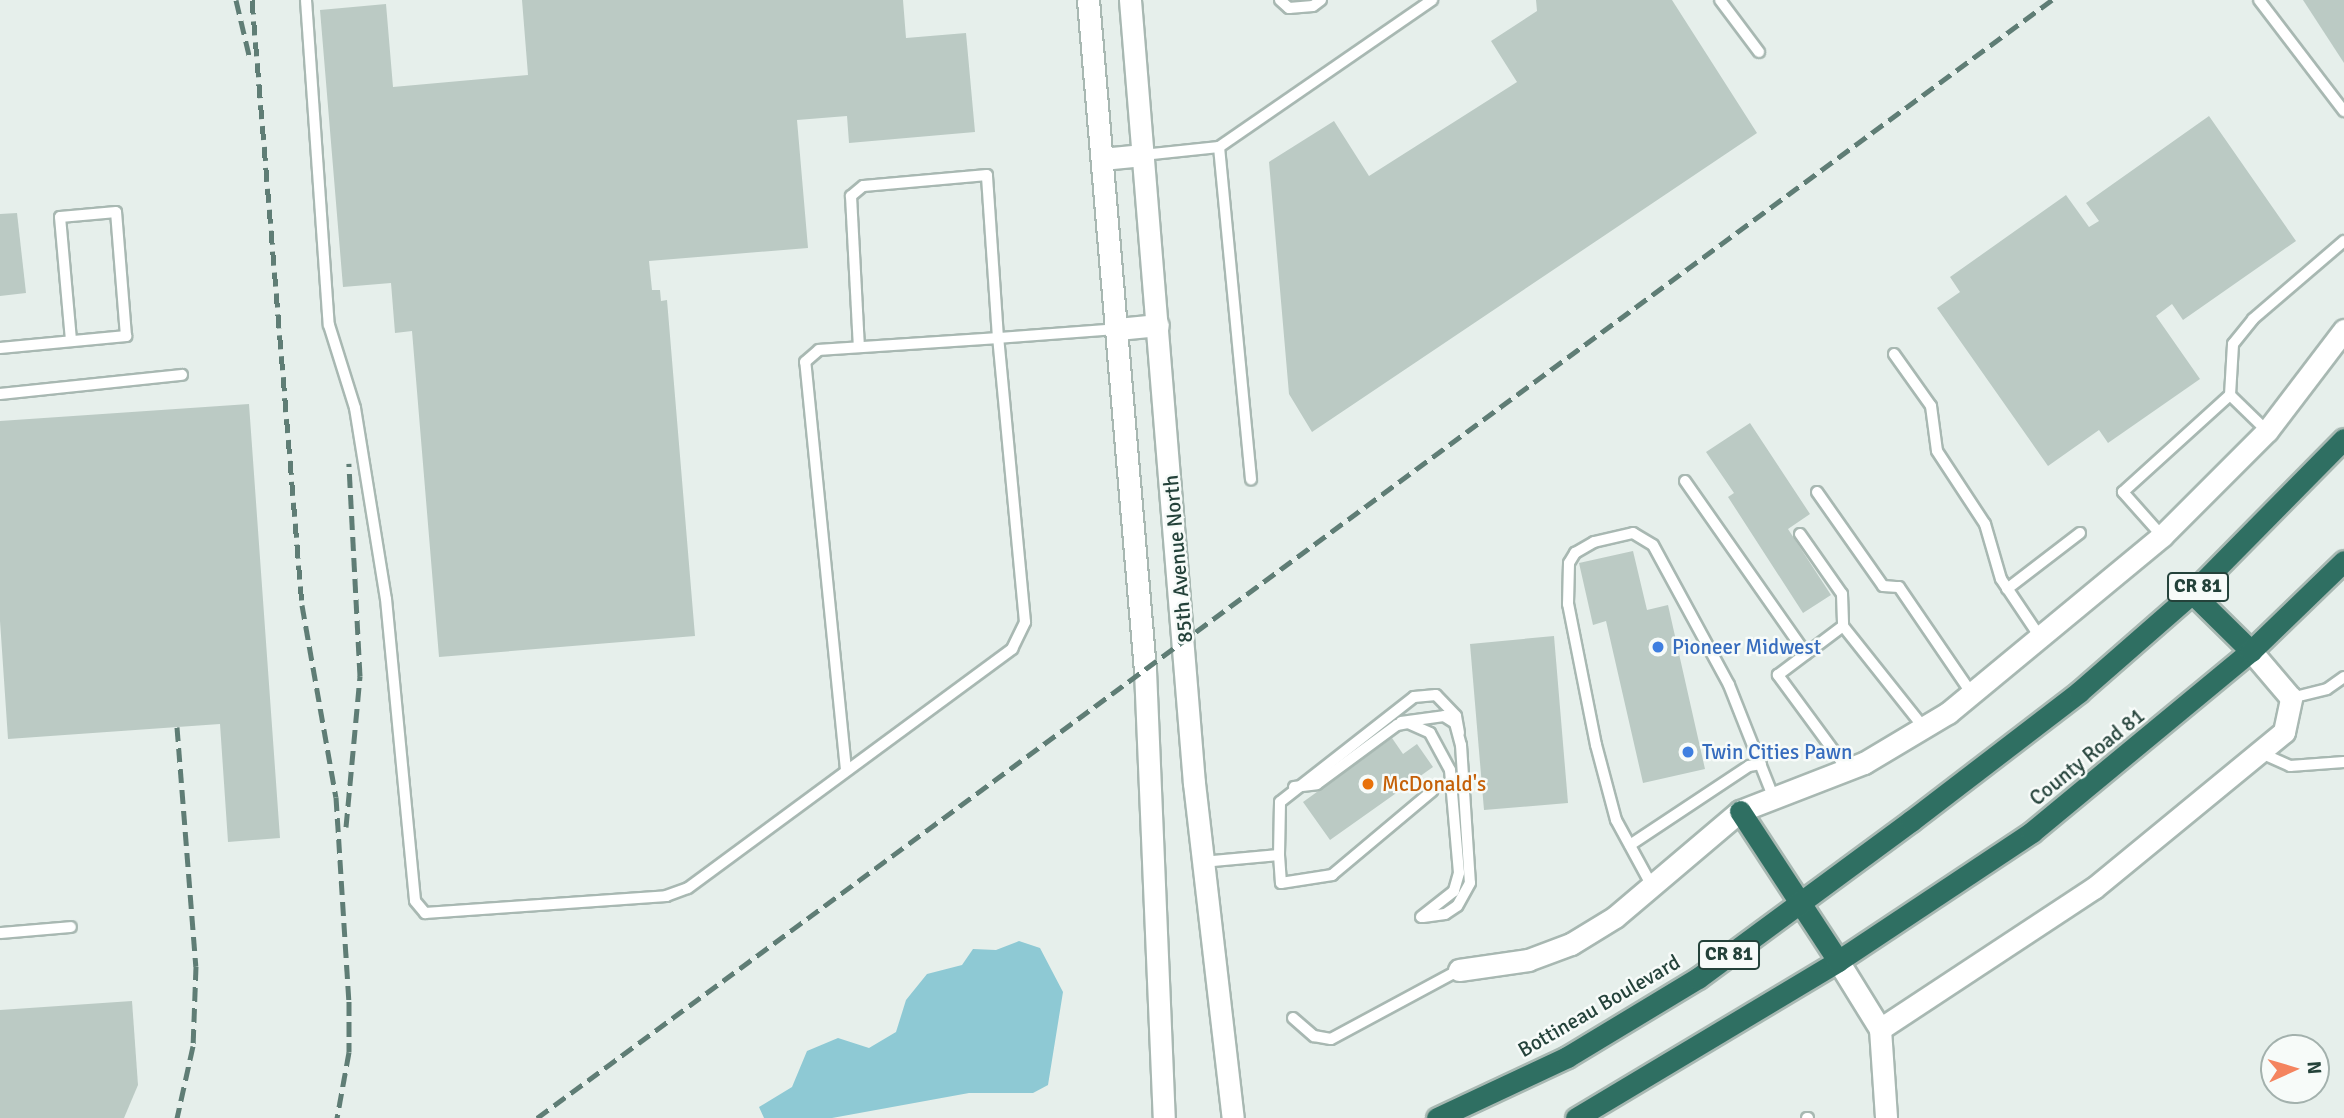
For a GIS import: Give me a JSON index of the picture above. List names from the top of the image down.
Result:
{
  "streets": {
    "highway": ["CR 81", "County Road 81", "Bottineau Boulevard"],
    "main road": ["85th Avenue North"]
  },
  "crossings": [
    ["CR 81", "Bottineau Boulevard"]
  ],
  "places": ["Pioneer Midwest", "Twin Cities Pawn", "McDonald's"],
  "north": "right"
}
